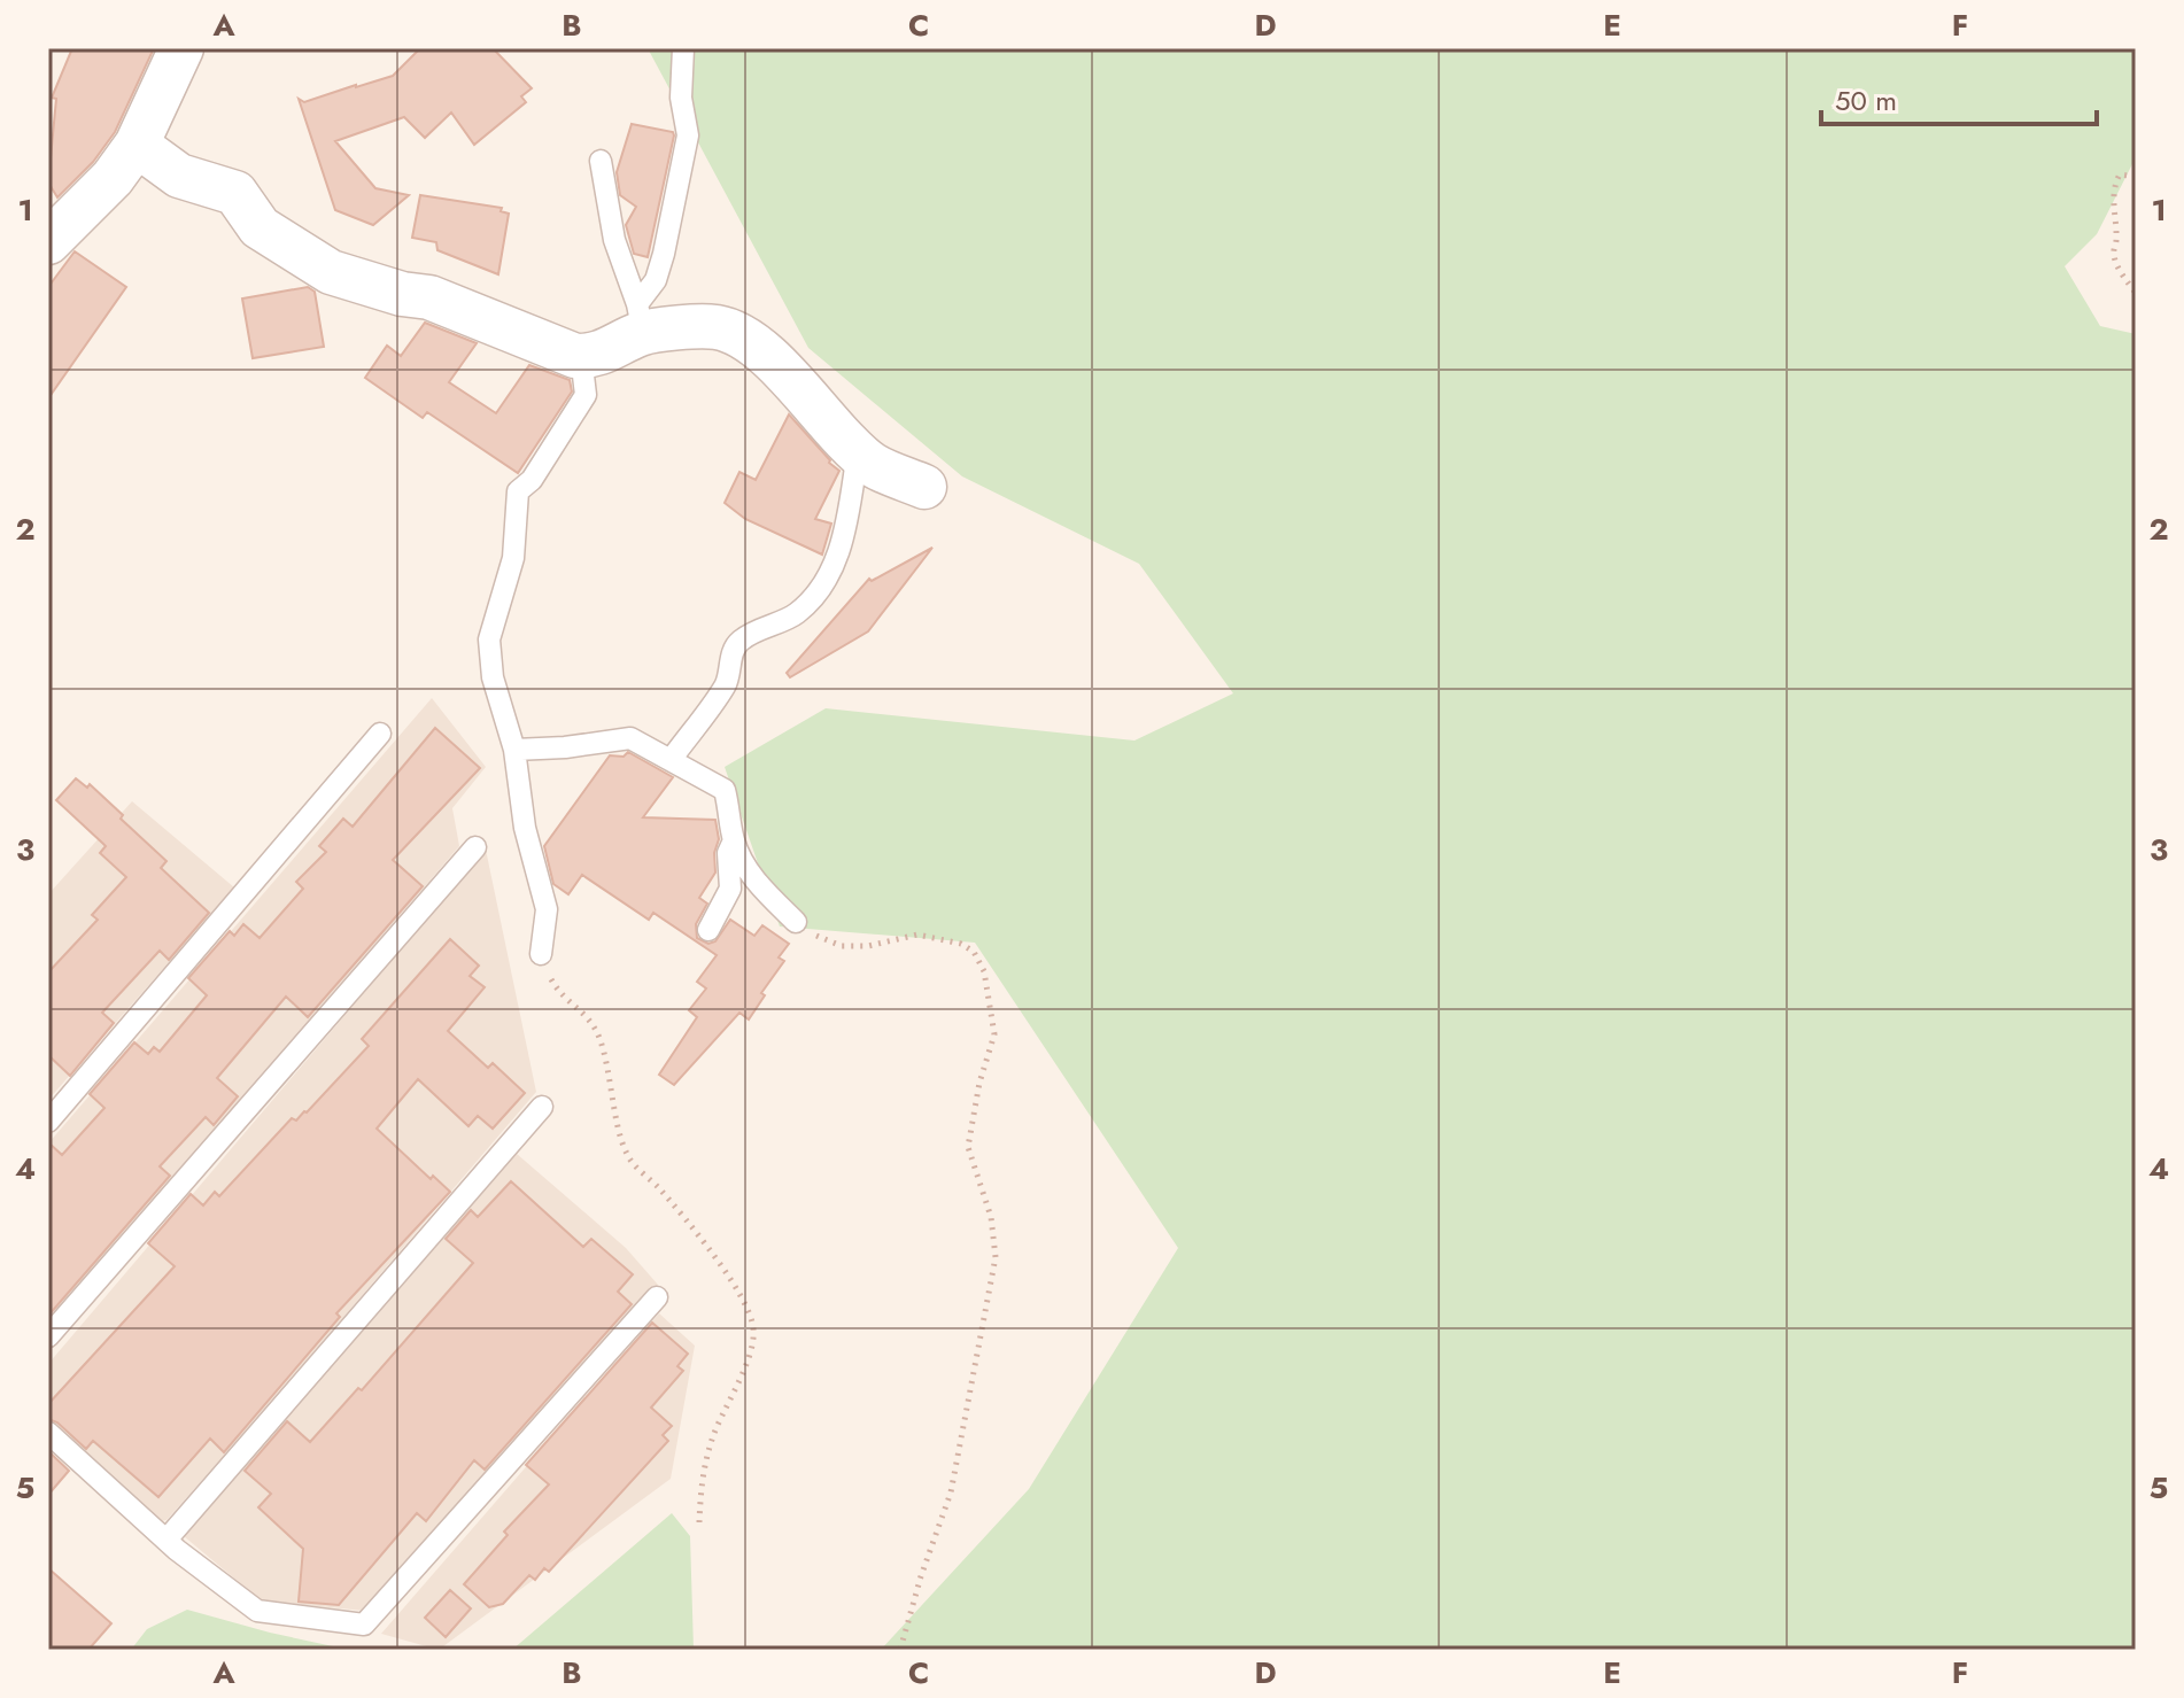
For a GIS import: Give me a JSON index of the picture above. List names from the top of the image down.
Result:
{
  "scale_bar": "50 m",
  "grid": {
    "columns": [
      "A",
      "B",
      "C",
      "D",
      "E",
      "F"
    ],
    "rows": [
      "1",
      "2",
      "3",
      "4",
      "5"
    ]
  }
}
